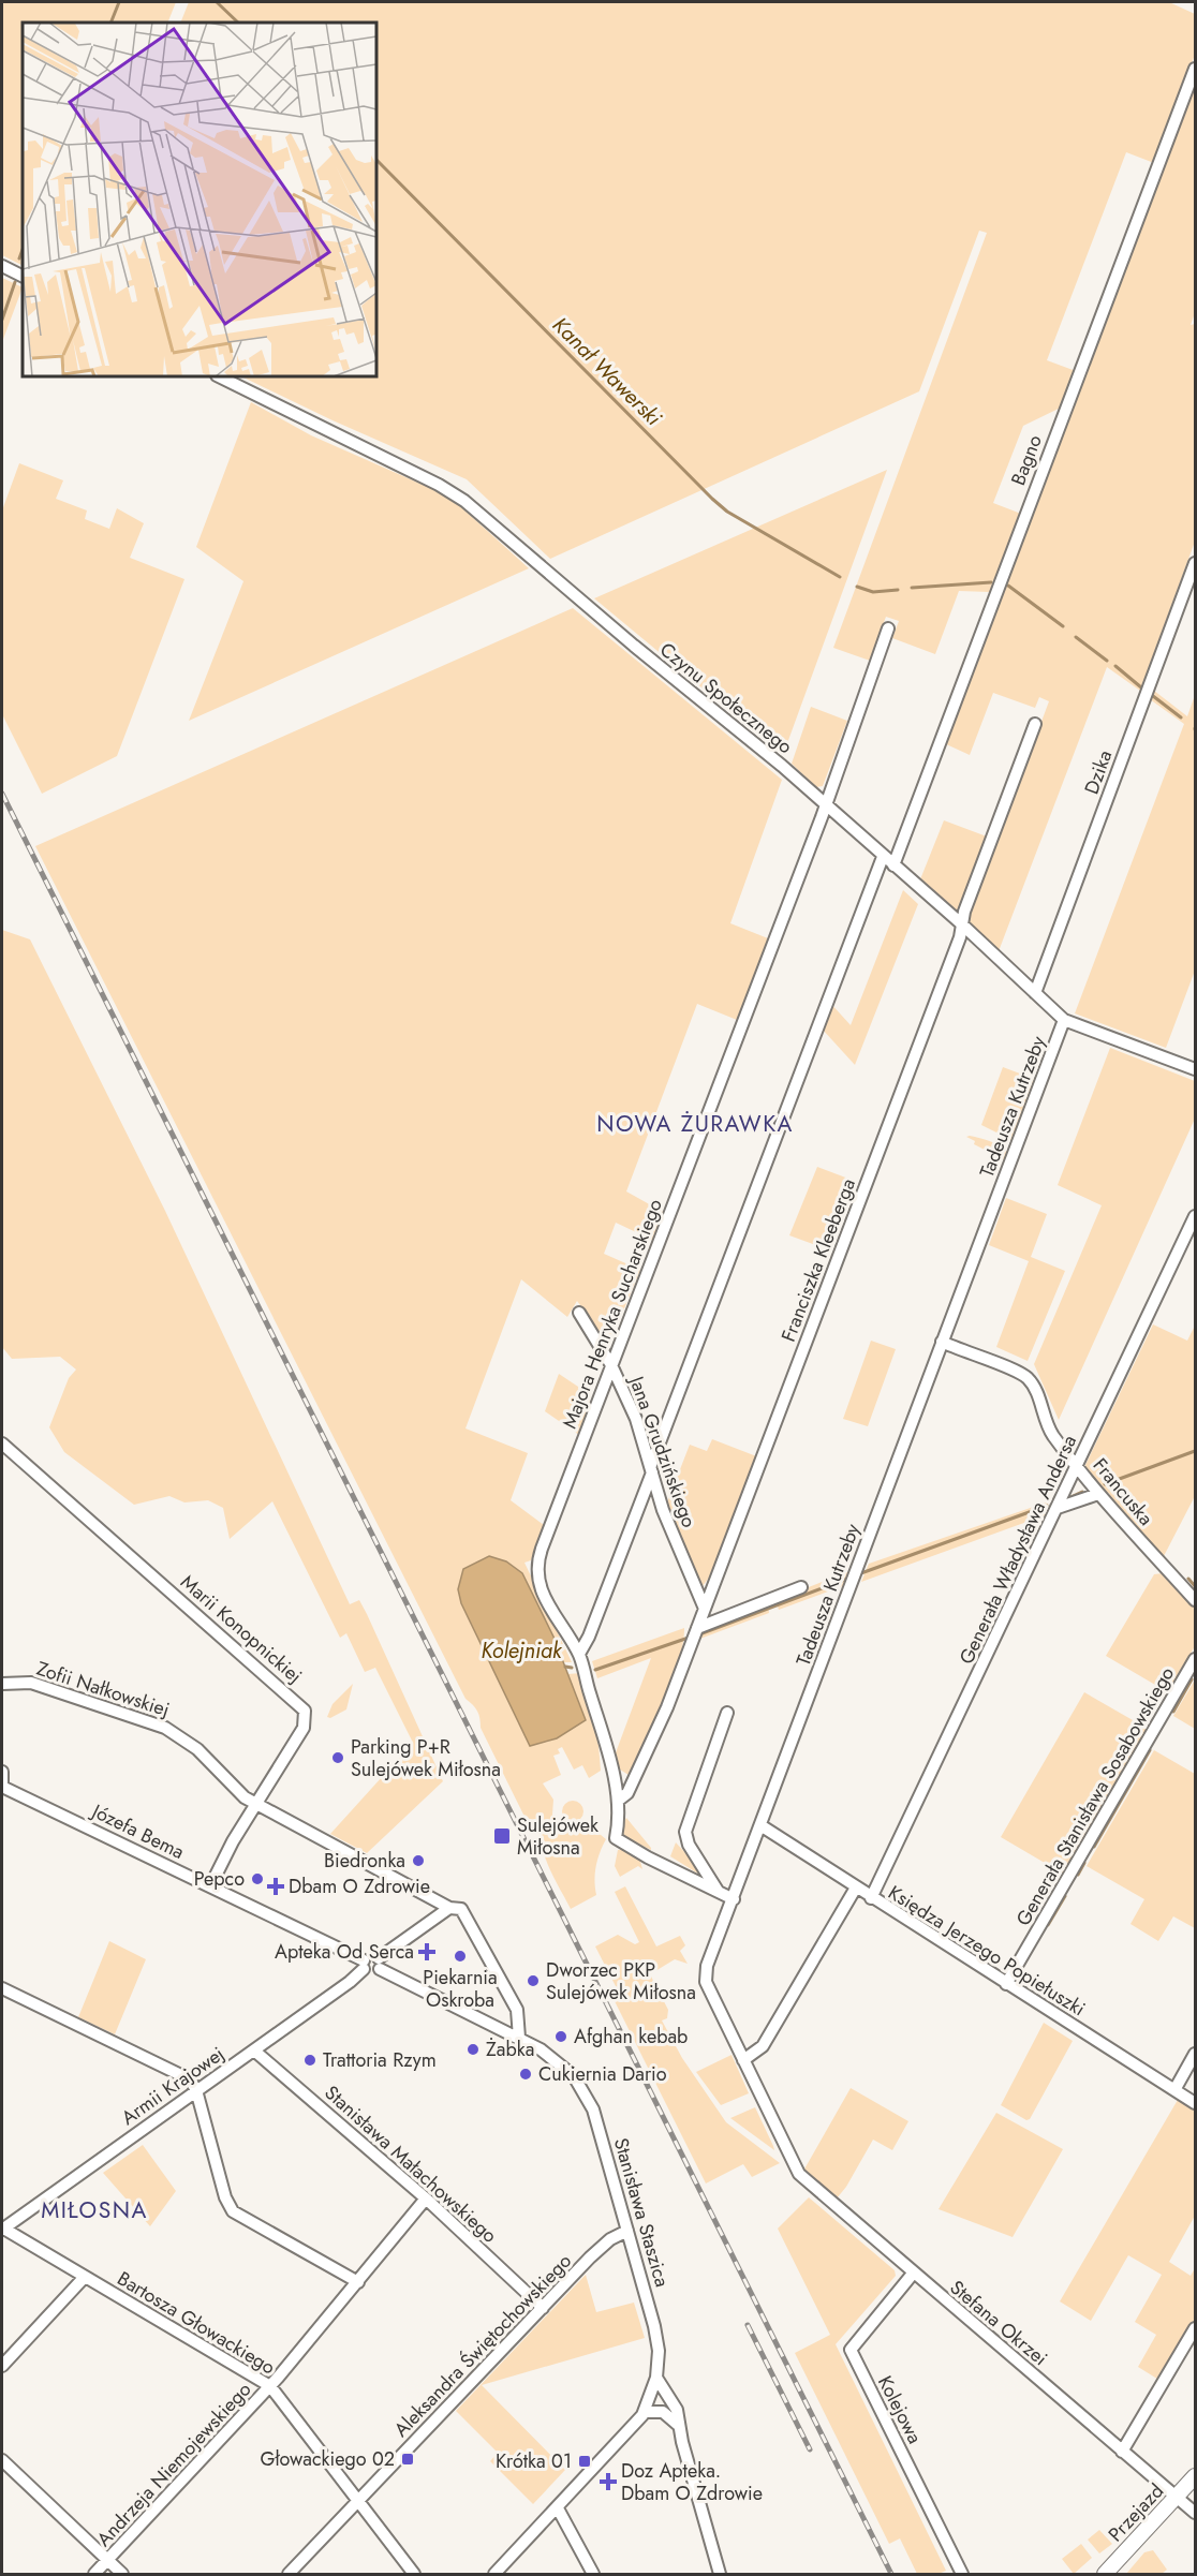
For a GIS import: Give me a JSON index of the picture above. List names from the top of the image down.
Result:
{
  "streets": {
    "street": [
      "Bagno",
      "Czynu Społecznego",
      "Dzika",
      "Tadeusza Kutrzeby",
      "Franciszka Kleeberga",
      "Majora Henryka Sucharskiego",
      "Jana Grudzińskiego",
      "Francuska",
      "Generała Władysława Andersa",
      "Marii Konopnickiej",
      "Zofii Nałkowskiej",
      "Generała Stanisława Sosabowskiego",
      "Józefa Bema",
      "Księdza Jerzego Popiełuszki",
      "Armii Krajowej",
      "Stanisława Małachowskiego",
      "Stanisława Staszica",
      "Bartosza Głowackiego",
      "Stefana Okrzei",
      "Aleksandra Świętochowskiego",
      "Kolejowa",
      "Andrzeja Niemojewskiego",
      "Przejazd"
    ]
  },
  "crossings": [
    ["Bagno", "Czynu Społecznego"],
    ["Czynu Społecznego", "Dzika"],
    ["Czynu Społecznego", "Tadeusza Kutrzeby"],
    ["Czynu Społecznego", "Franciszka Kleeberga"],
    ["Czynu Społecznego", "Majora Henryka Sucharskiego"],
    ["Tadeusza Kutrzeby", "Francuska"],
    ["Tadeusza Kutrzeby", "Księdza Jerzego Popiełuszki"],
    ["Tadeusza Kutrzeby", "Stefana Okrzei"],
    ["Franciszka Kleeberga", "Majora Henryka Sucharskiego"],
    ["Franciszka Kleeberga", "Jana Grudzińskiego"],
    ["Majora Henryka Sucharskiego", "Jana Grudzińskiego"],
    ["Francuska", "Generała Władysława Andersa"],
    ["Generała Władysława Andersa", "Księdza Jerzego Popiełuszki"],
    ["Marii Konopnickiej", "Zofii Nałkowskiej"],
    ["Marii Konopnickiej", "Józefa Bema"],
    ["Zofii Nałkowskiej", "Stanisława Staszica"],
    ["Generała Stanisława Sosabowskiego", "Księdza Jerzego Popiełuszki"],
    ["Józefa Bema", "Armii Krajowej"],
    ["Armii Krajowej", "Stanisława Małachowskiego"],
    ["Armii Krajowej", "Bartosza Głowackiego"],
    ["Stanisława Małachowskiego", "Aleksandra Świętochowskiego"],
    ["Stanisława Małachowskiego", "Andrzeja Niemojewskiego"],
    ["Stanisława Staszica", "Aleksandra Świętochowskiego"],
    ["Bartosza Głowackiego", "Aleksandra Świętochowskiego"],
    ["Bartosza Głowackiego", "Andrzeja Niemojewskiego"],
    ["Stefana Okrzei", "Kolejowa"],
    ["Stefana Okrzei", "Przejazd"]
  ],
  "districts": ["NOWA ŻURAWKA", "MIŁOSNA"],
  "water": ["Kanał Wawerski", "Kolejniak"],
  "places": {
    "other": [
      "Parking P+R Sulejówek Miłosna",
      "Biedronka",
      "Pepco",
      "Piekarnia Oskroba",
      "Dworzec PKP Sulejówek Miłosna",
      "Afghan kebab",
      "Żabka",
      "Trattoria Rzym",
      "Cukiernia Dario"
    ],
    "transit": ["Sulejówek Miłosna", "Głowackiego 02", "Krótka 01"],
    "health": ["Dbam O Zdrowie", "Apteka Od Serca", "Doz Apteka. Dbam O Zdrowie"]
  }
}
